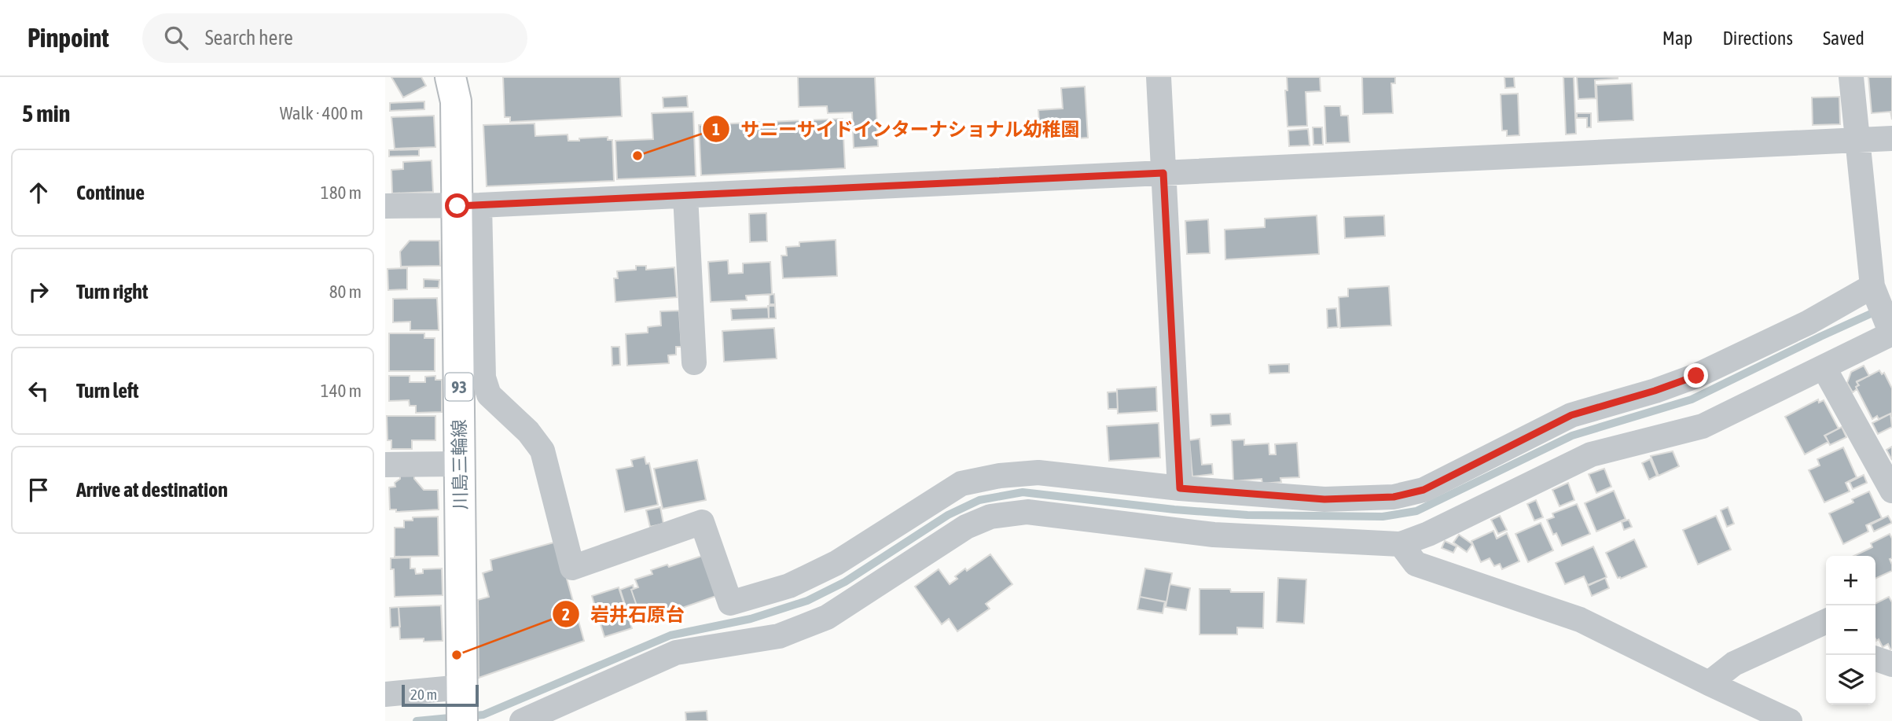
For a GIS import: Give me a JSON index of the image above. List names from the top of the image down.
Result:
{
  "streets": {
    "main road": ["93", "川島三輪線"]
  },
  "places": ["サニーサイドインターナショナル幼稚園", "岩井石原台"],
  "scale_bar": "20 m",
  "page": {
    "header": "Pinpoint",
    "search": "Search here",
    "nav": ["Map", "Directions", "Saved"],
    "heading": ["5 min", "Walk · 400 m"],
    "list": [
      ["Continue", "180 m"],
      ["Turn right", "80 m"],
      ["Turn left", "140 m"],
      "Arrive at destination"
    ],
    "map_buttons": ["+", "−"],
    "scale": "20 m"
  }
}
